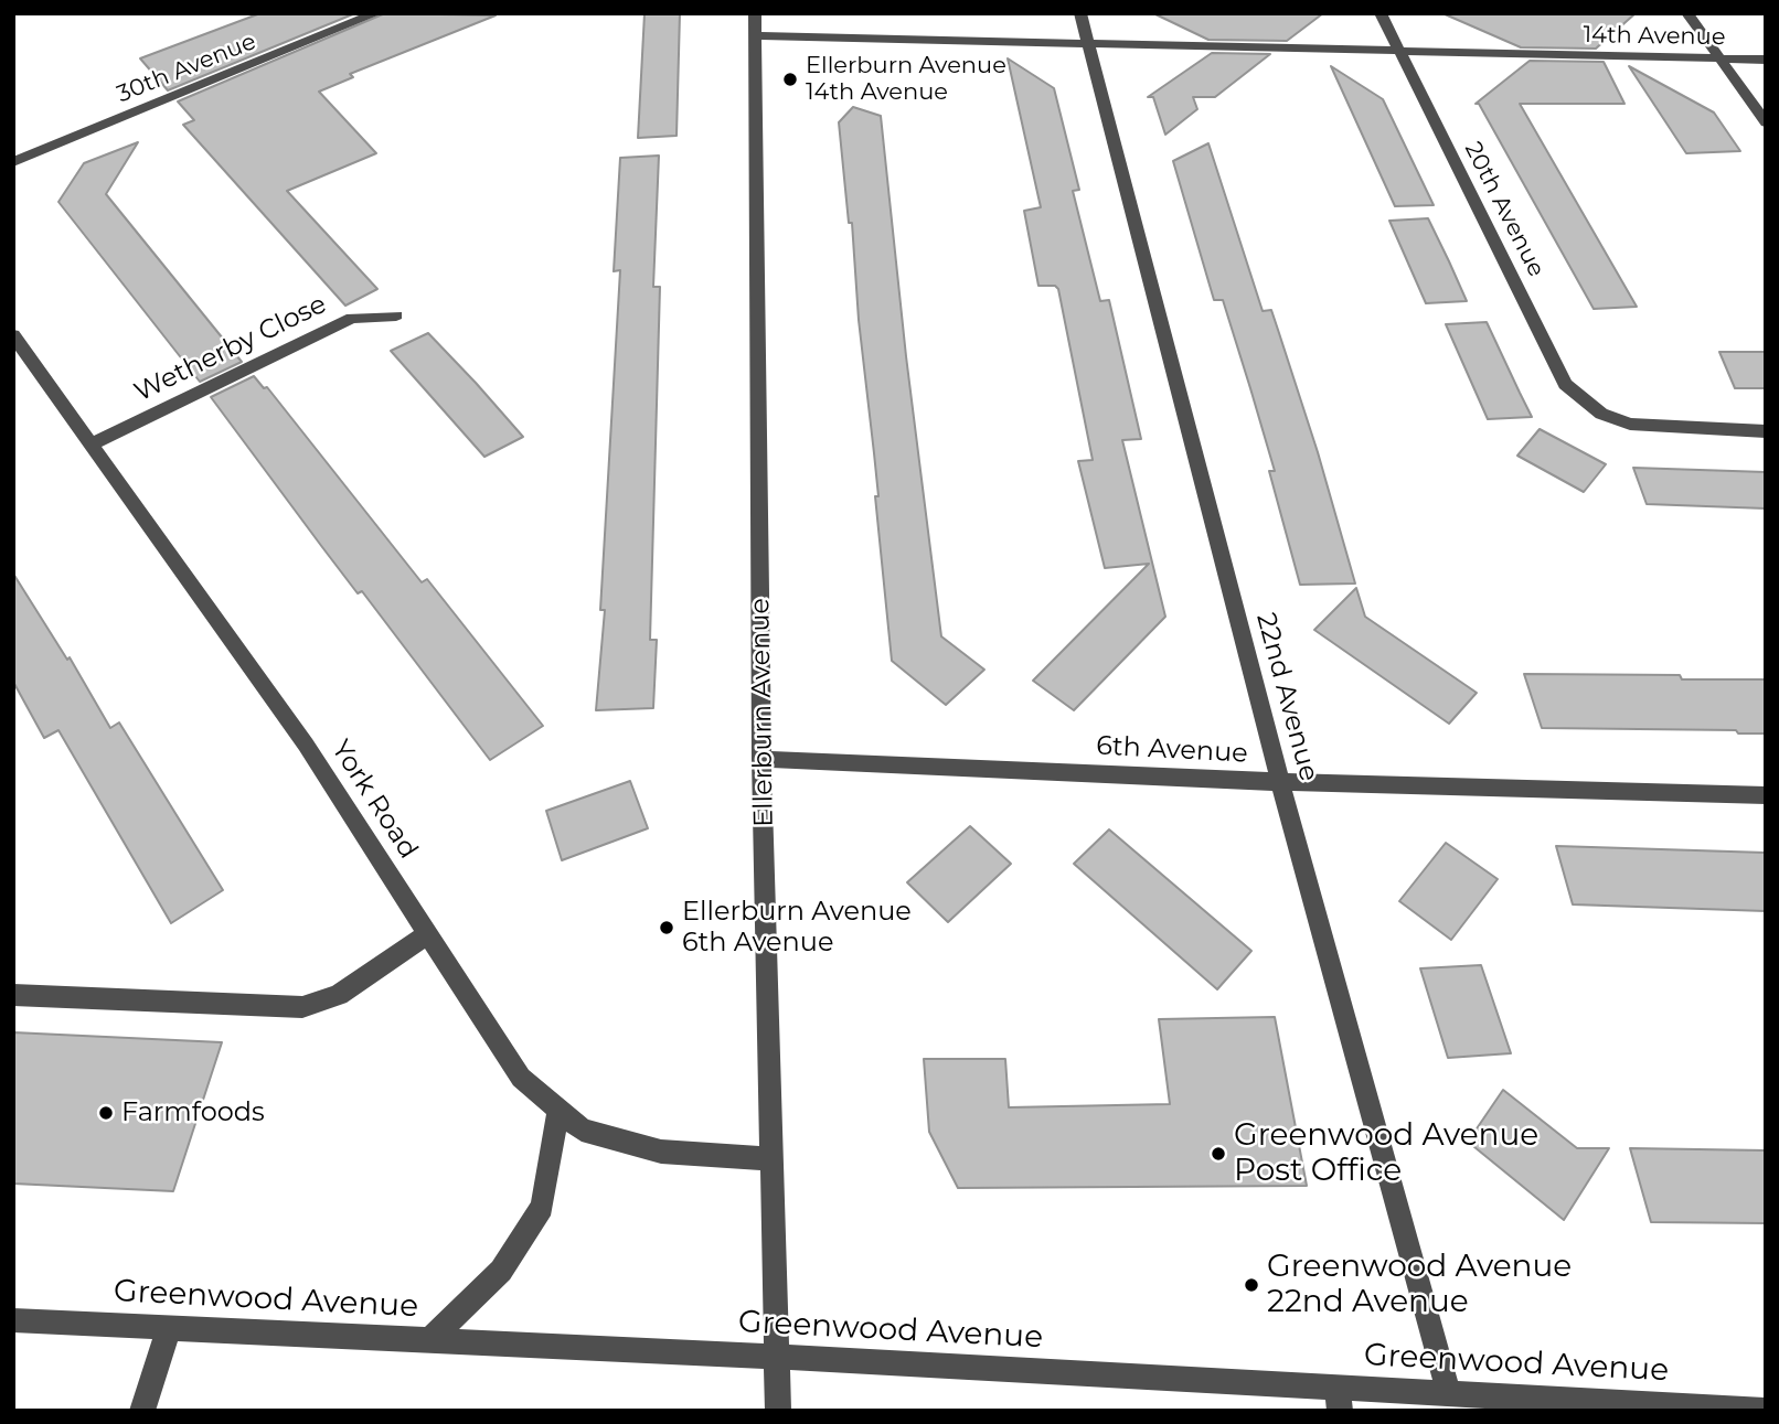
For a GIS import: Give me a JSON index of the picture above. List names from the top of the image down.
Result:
{
  "streets": {
    "street": [
      "14th Avenue",
      "30th Avenue",
      "20th Avenue",
      "Wetherby Close",
      "22nd Avenue",
      "Ellerburn Avenue",
      "6th Avenue",
      "York Road",
      "Greenwood Avenue"
    ]
  },
  "crossings": [
    ["14th Avenue", "20th Avenue"],
    ["14th Avenue", "22nd Avenue"],
    ["14th Avenue", "Ellerburn Avenue"],
    ["Wetherby Close", "York Road"],
    ["22nd Avenue", "6th Avenue"],
    ["22nd Avenue", "Greenwood Avenue"],
    ["Ellerburn Avenue", "6th Avenue"],
    ["Ellerburn Avenue", "York Road"],
    ["Ellerburn Avenue", "Greenwood Avenue"]
  ],
  "places": [
    "Ellerburn Avenue 14th Avenue",
    "Ellerburn Avenue 6th Avenue",
    "Farmfoods",
    "Greenwood Avenue Post Office",
    "Greenwood Avenue 22nd Avenue"
  ]
}
